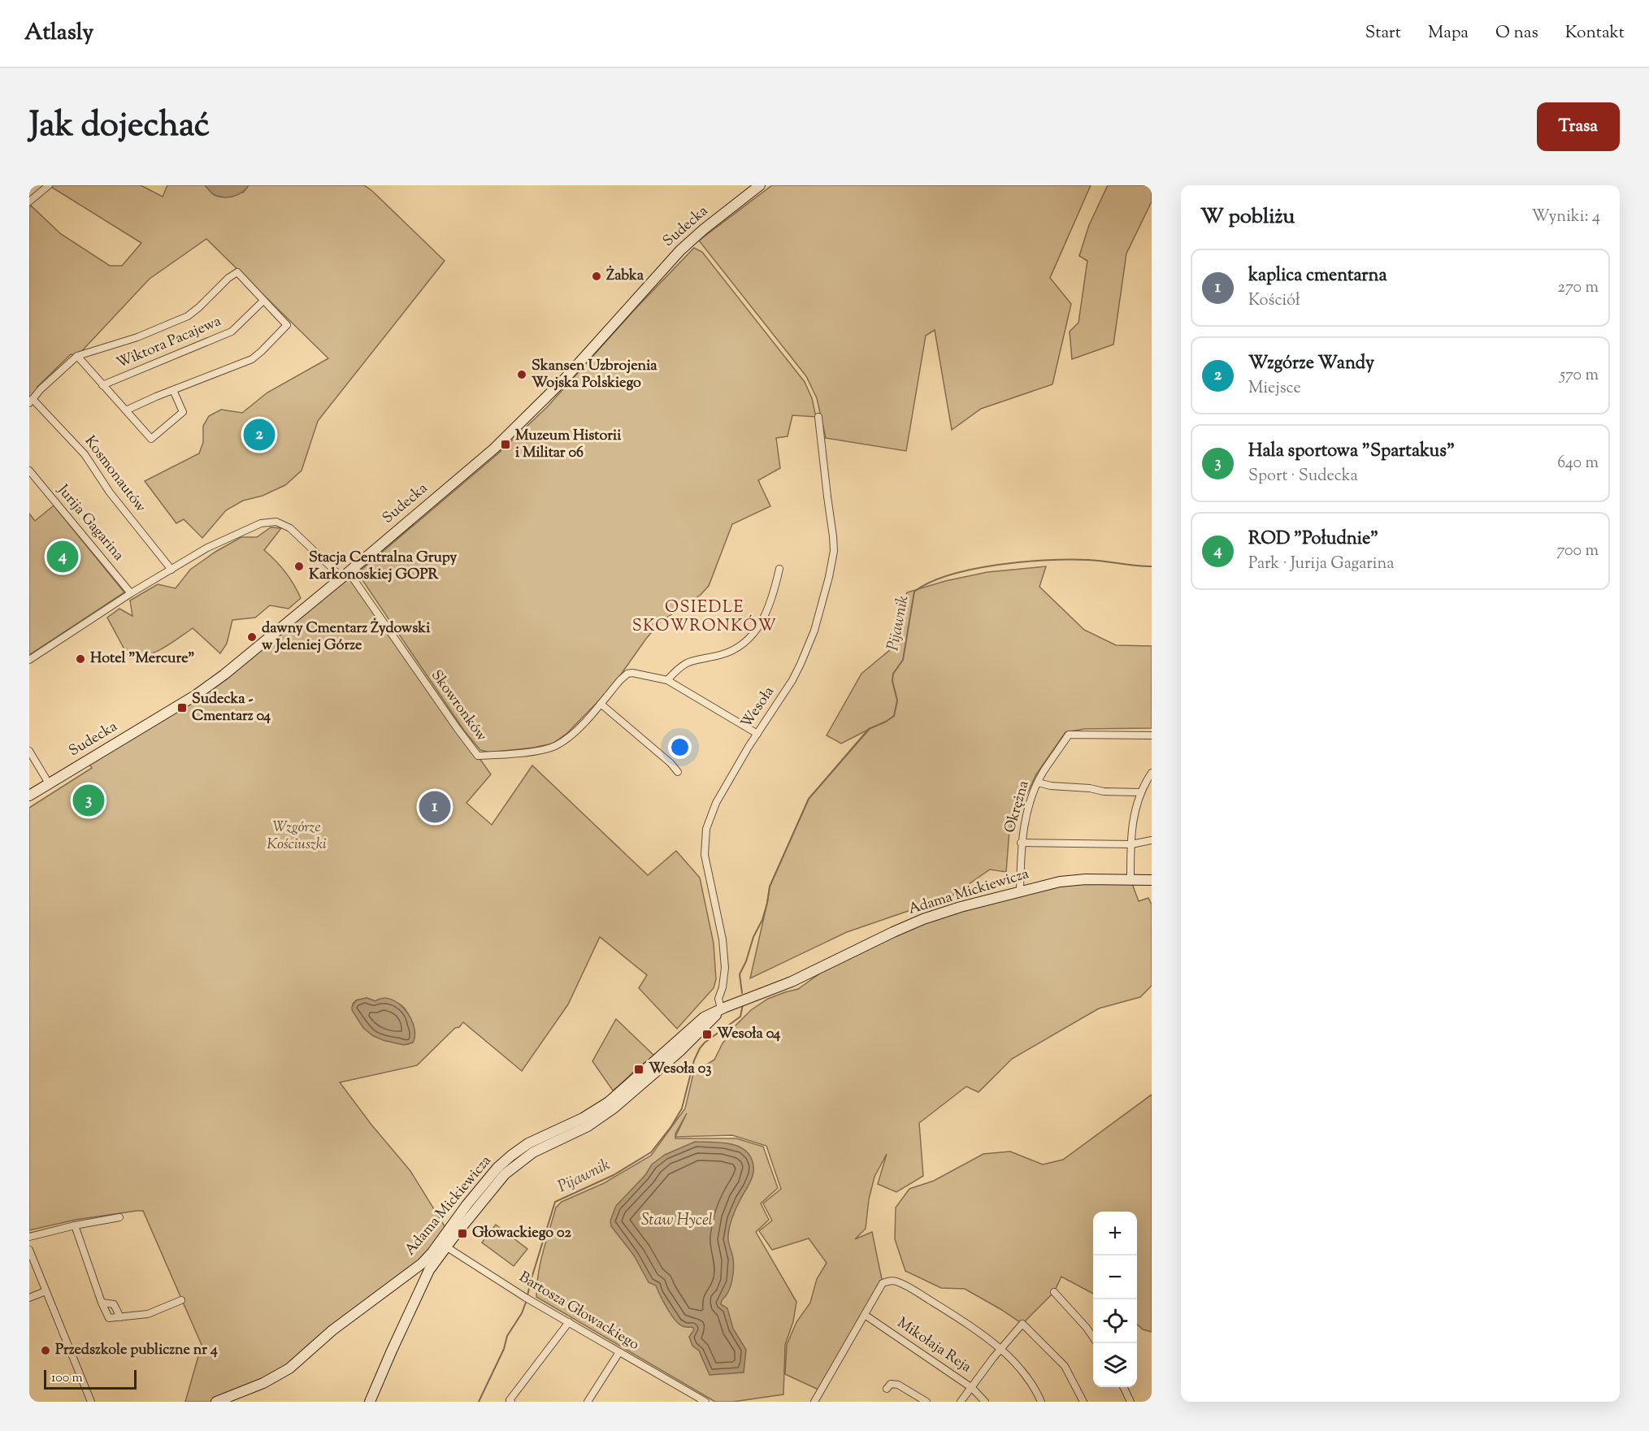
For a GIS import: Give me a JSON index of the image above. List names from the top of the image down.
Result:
{
  "streets": {
    "street": [
      "Sudecka",
      "Wiktora Pacajewa",
      "Kosmonautów",
      "Jurija Gagarina",
      "Skowronków",
      "Wesoła",
      "Okrężna",
      "Adama Mickiewicza",
      "Bartosza Głowackiego",
      "Mikołaja Reja"
    ]
  },
  "crossings": [
    ["Sudecka", "Skowronków"],
    ["Skowronków", "Wesoła"],
    ["Wesoła", "Adama Mickiewicza"],
    ["Okrężna", "Adama Mickiewicza"],
    ["Adama Mickiewicza", "Bartosza Głowackiego"]
  ],
  "districts": ["OSIEDLE SKOWRONKÓW"],
  "water": ["Pijawnik", "Staw Hycel"],
  "parks": ["Wzgórze Kościuszki"],
  "places": {
    "other": [
      "Żabka",
      "Skansen Uzbrojenia Wojska Polskiego",
      "Stacja Centralna Grupy Karkonoskiej GOPR",
      "dawny Cmentarz Żydowski w Jeleniej Górze",
      "Hotel \"Mercure\"",
      "Przedszkole publiczne nr 4"
    ],
    "transit": [
      "Muzeum Historii i Militar 06",
      "Sudecka - Cmentarz 04",
      "Wesoła 04",
      "Wesoła 03",
      "Głowackiego 02"
    ]
  },
  "scale_bar": "100 m",
  "page": {
    "header": "Atlasly",
    "nav": [
      "Start",
      "Mapa",
      "O nas",
      "Kontakt"
    ],
    "title": "Jak dojechać",
    "buttons": "Trasa",
    "heading": ["W pobliżu", "Wyniki: 4"],
    "list": [
      {
        "mark": "1",
        "name": "kaplica cmentarna",
        "note": "Kościół",
        "value": "270 m"
      },
      {
        "mark": "2",
        "name": "Wzgórze Wandy",
        "note": "Miejsce",
        "value": "570 m"
      },
      {
        "mark": "3",
        "name": "Hala sportowa \"Spartakus\"",
        "note": "Sport · Sudecka",
        "value": "640 m"
      },
      {
        "mark": "4",
        "name": "ROD \"Południe\"",
        "note": "Park · Jurija Gagarina",
        "value": "700 m"
      }
    ],
    "pins": [
      "2",
      "4",
      "3",
      "1"
    ],
    "map_buttons": ["+", "−"],
    "scale": "100 m"
  }
}
